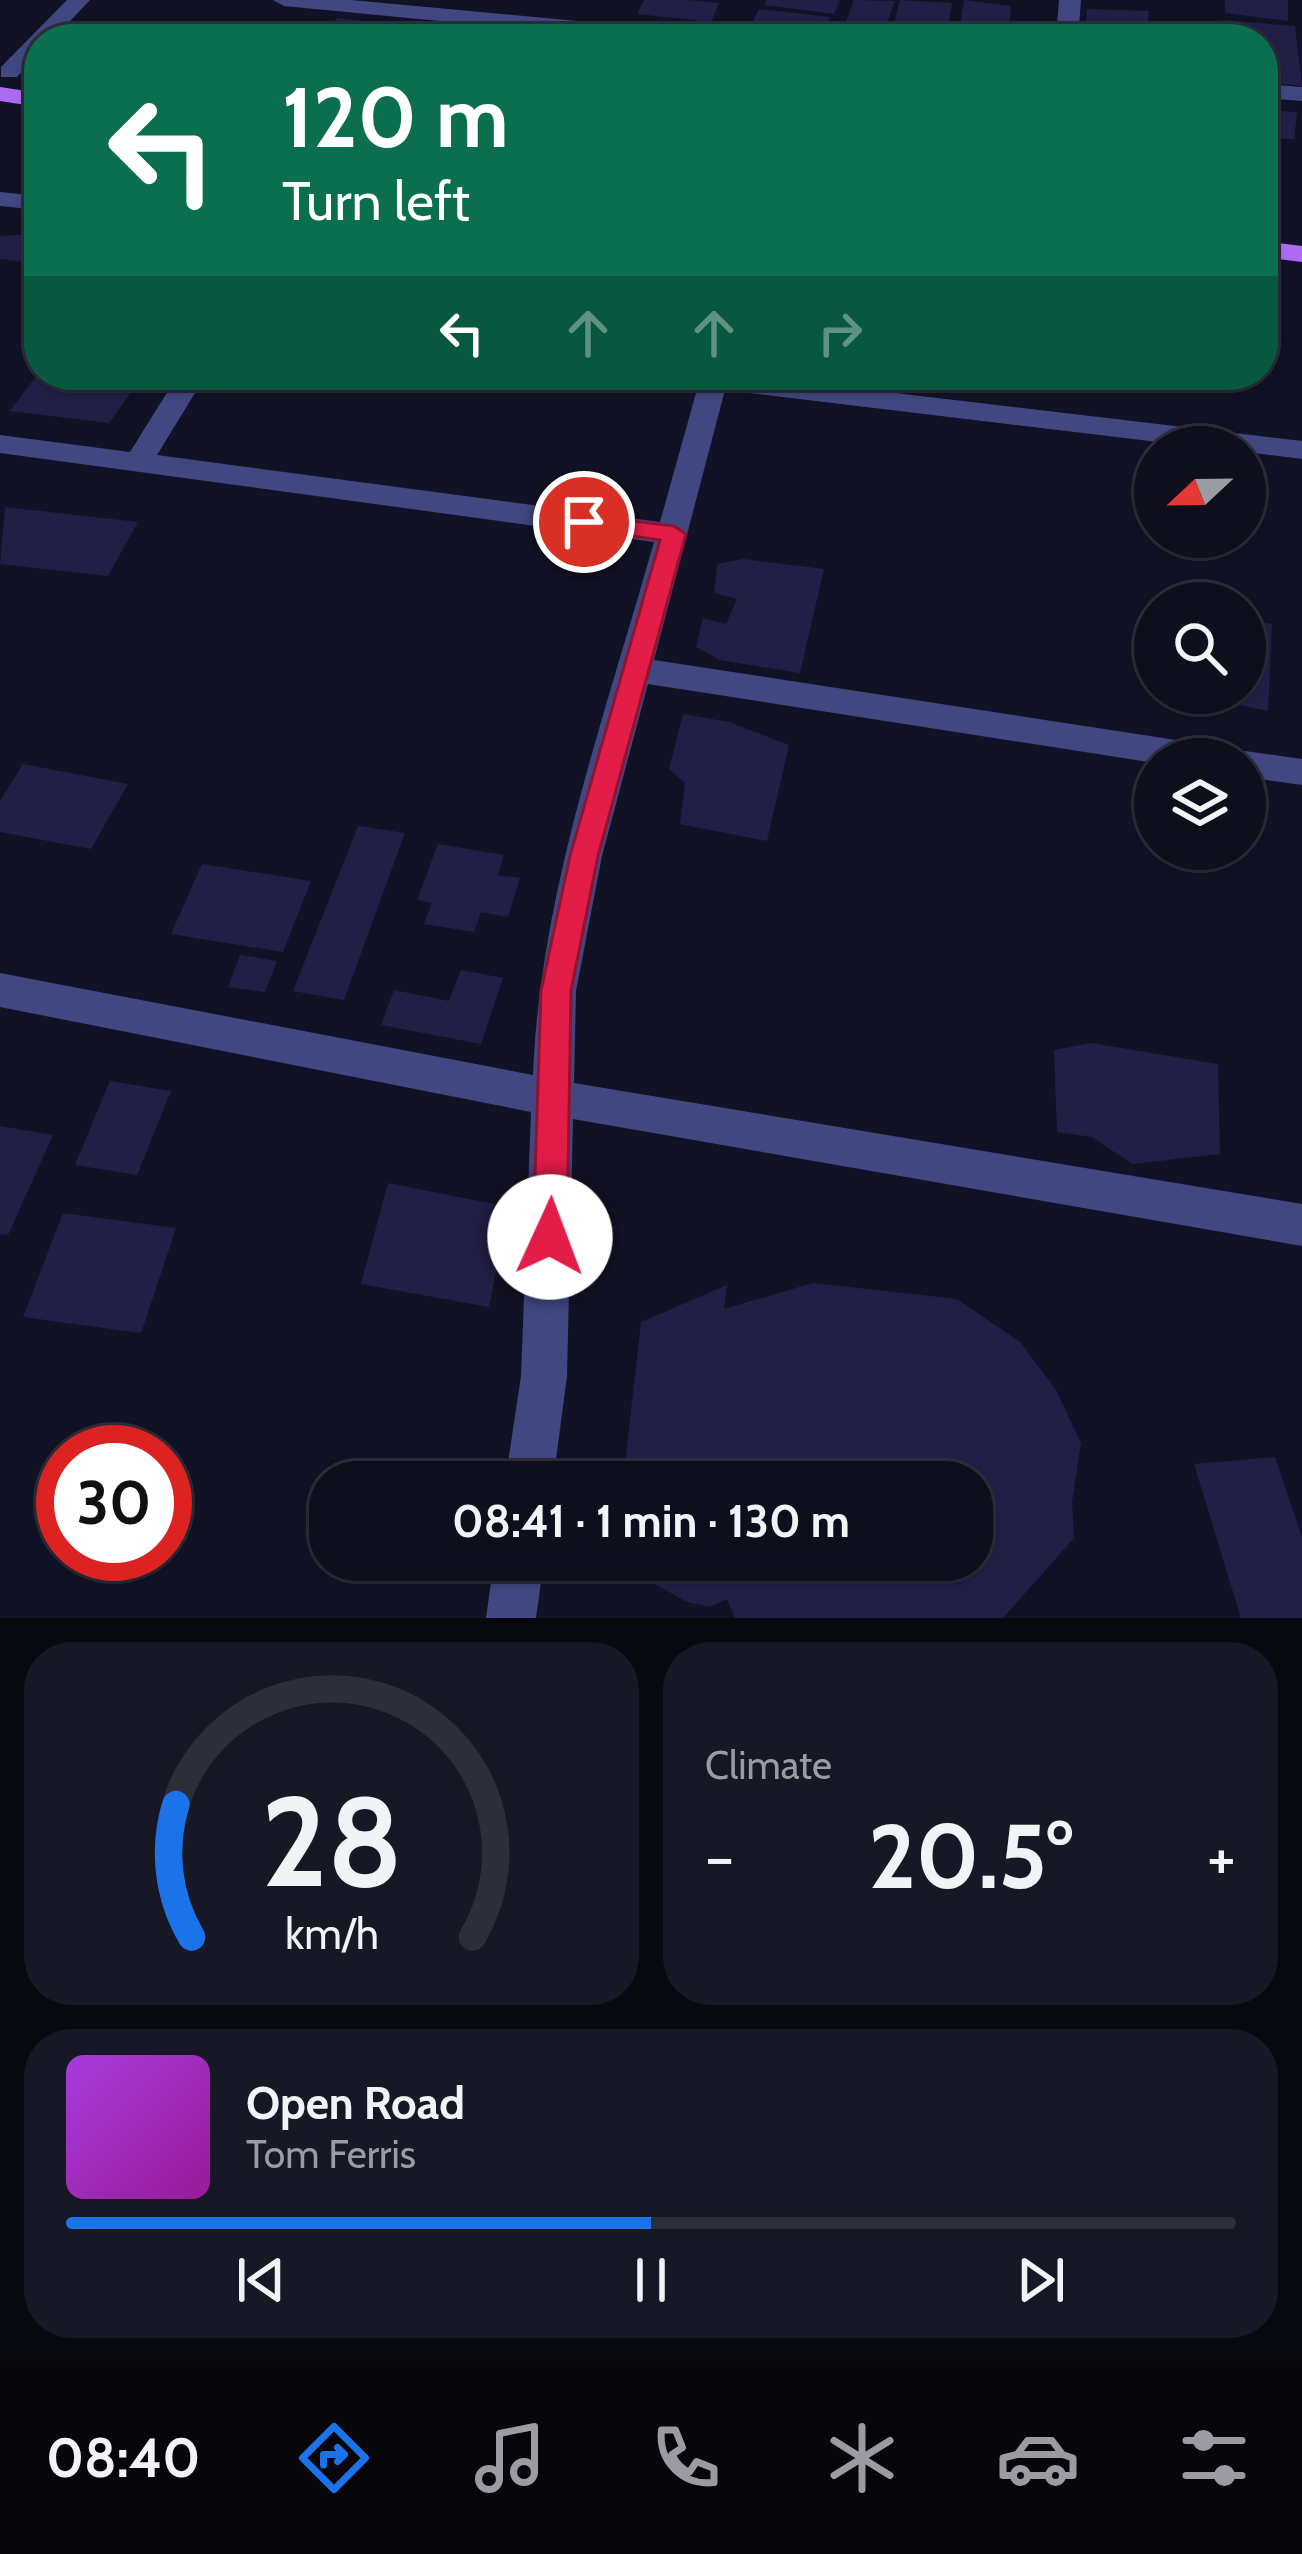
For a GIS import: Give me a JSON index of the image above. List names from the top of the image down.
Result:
{
  "north": "left",
  "page": {
    "turn": ["120 m", "Turn left"],
    "limit": "30",
    "trip": "08:41 · 1 min · 130 m",
    "tile": "Climate",
    "heat": ["−", "20.5°", "+"],
    "song": ["Open Road", "Tom Ferris"],
    "tabs": "08:40",
    "gauge": ["28", "km/h"]
  }
}
